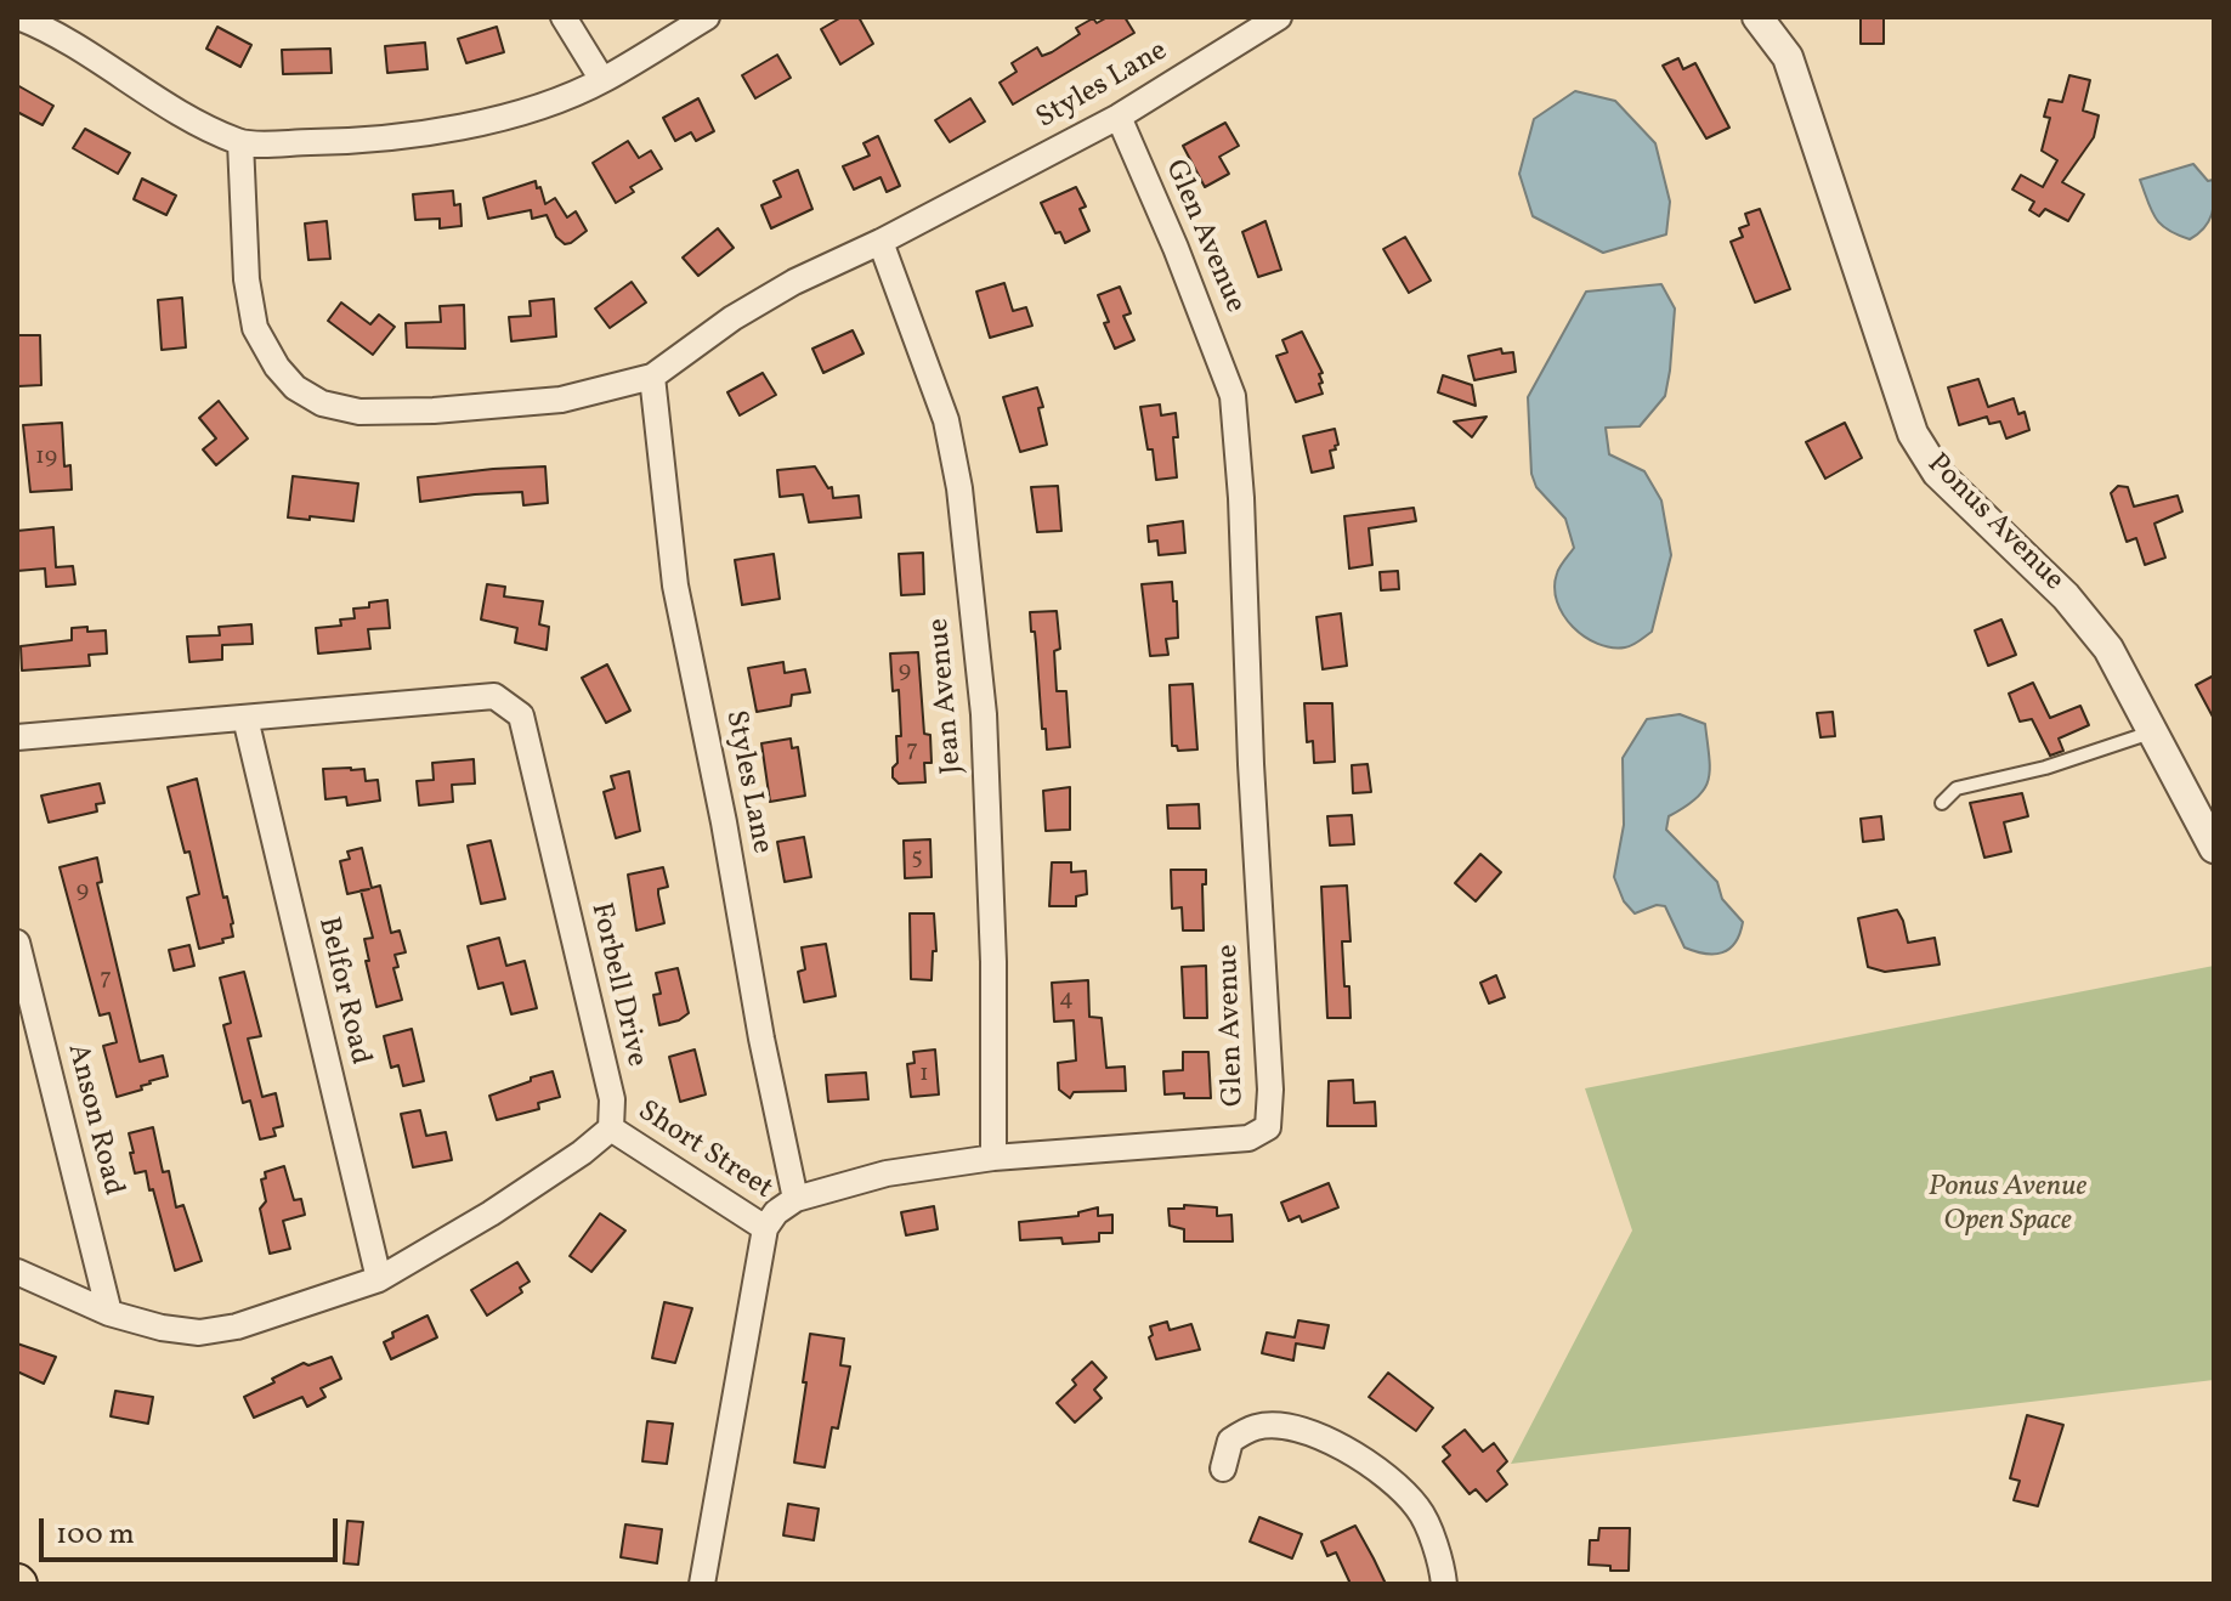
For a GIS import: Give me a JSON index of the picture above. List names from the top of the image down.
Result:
{
  "streets": {
    "street": [
      "Styles Lane",
      "Glen Avenue",
      "Ponus Avenue",
      "Jean Avenue",
      "Forbell Drive",
      "Belfor Road",
      "Anson Road",
      "Short Street"
    ]
  },
  "crossings": [
    ["Styles Lane", "Glen Avenue"],
    ["Styles Lane", "Jean Avenue"],
    ["Glen Avenue", "Jean Avenue"],
    ["Glen Avenue", "Short Street"],
    ["Forbell Drive", "Belfor Road"],
    ["Forbell Drive", "Short Street"]
  ],
  "parks": ["Ponus Avenue Open Space"],
  "house_numbers": [
    "19",
    "9",
    "7",
    "5",
    "9",
    "7",
    "4",
    "1"
  ],
  "scale_bar": "100 m"
}
